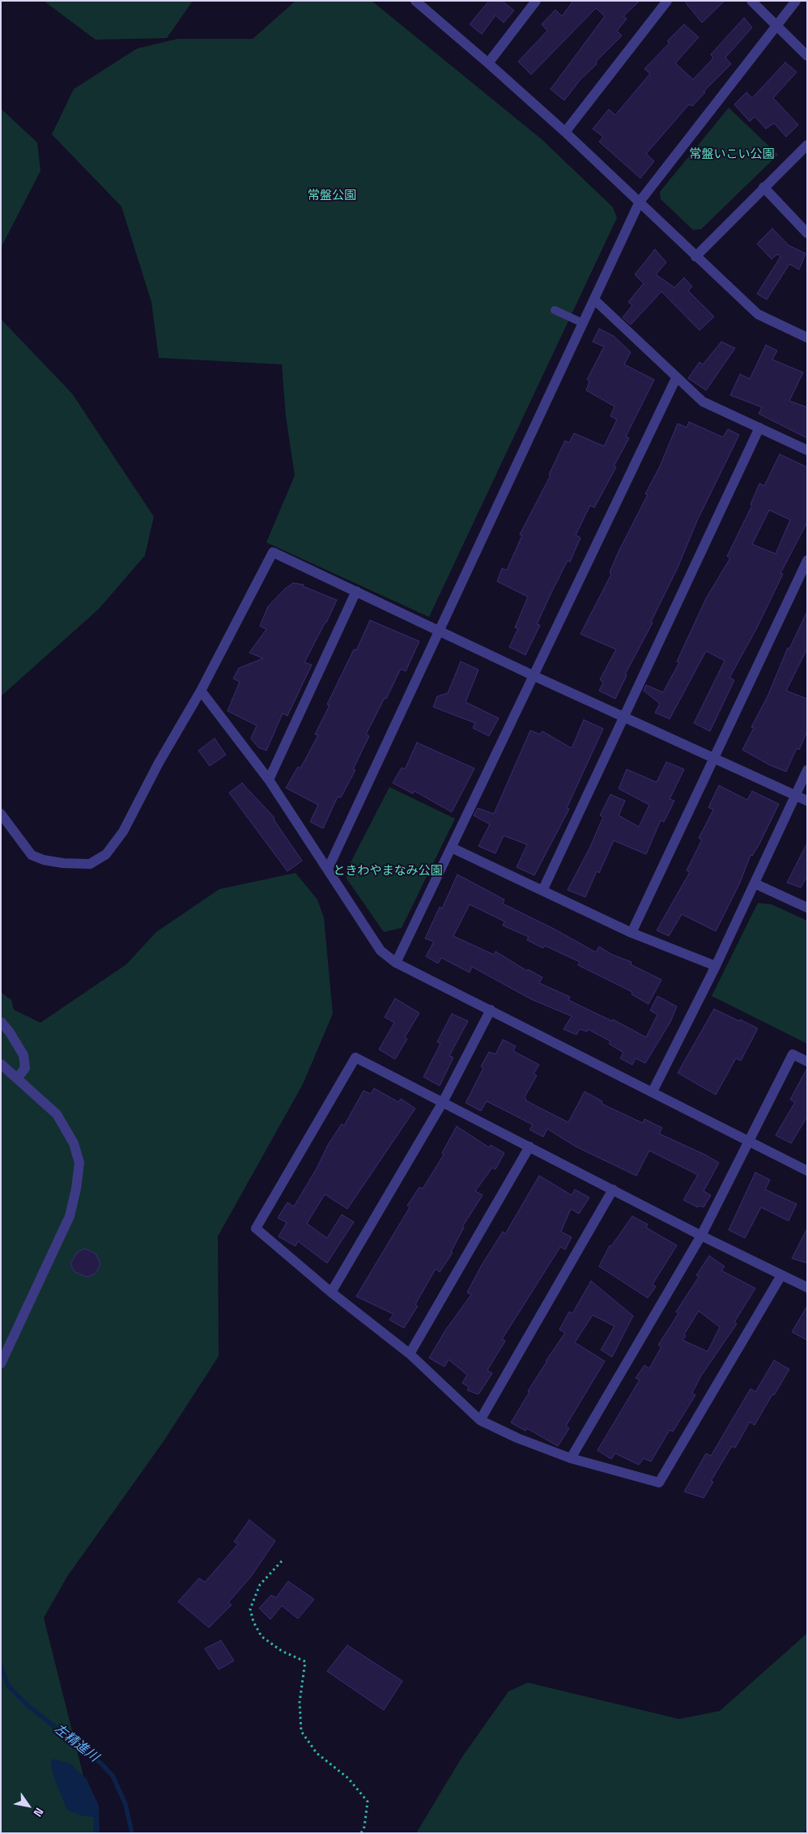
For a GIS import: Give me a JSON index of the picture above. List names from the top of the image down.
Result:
{
  "water": ["左精進川"],
  "parks": ["常盤いこい公園", "常盤公園", "ときわやまなみ公園"],
  "north": "bottom right"
}
